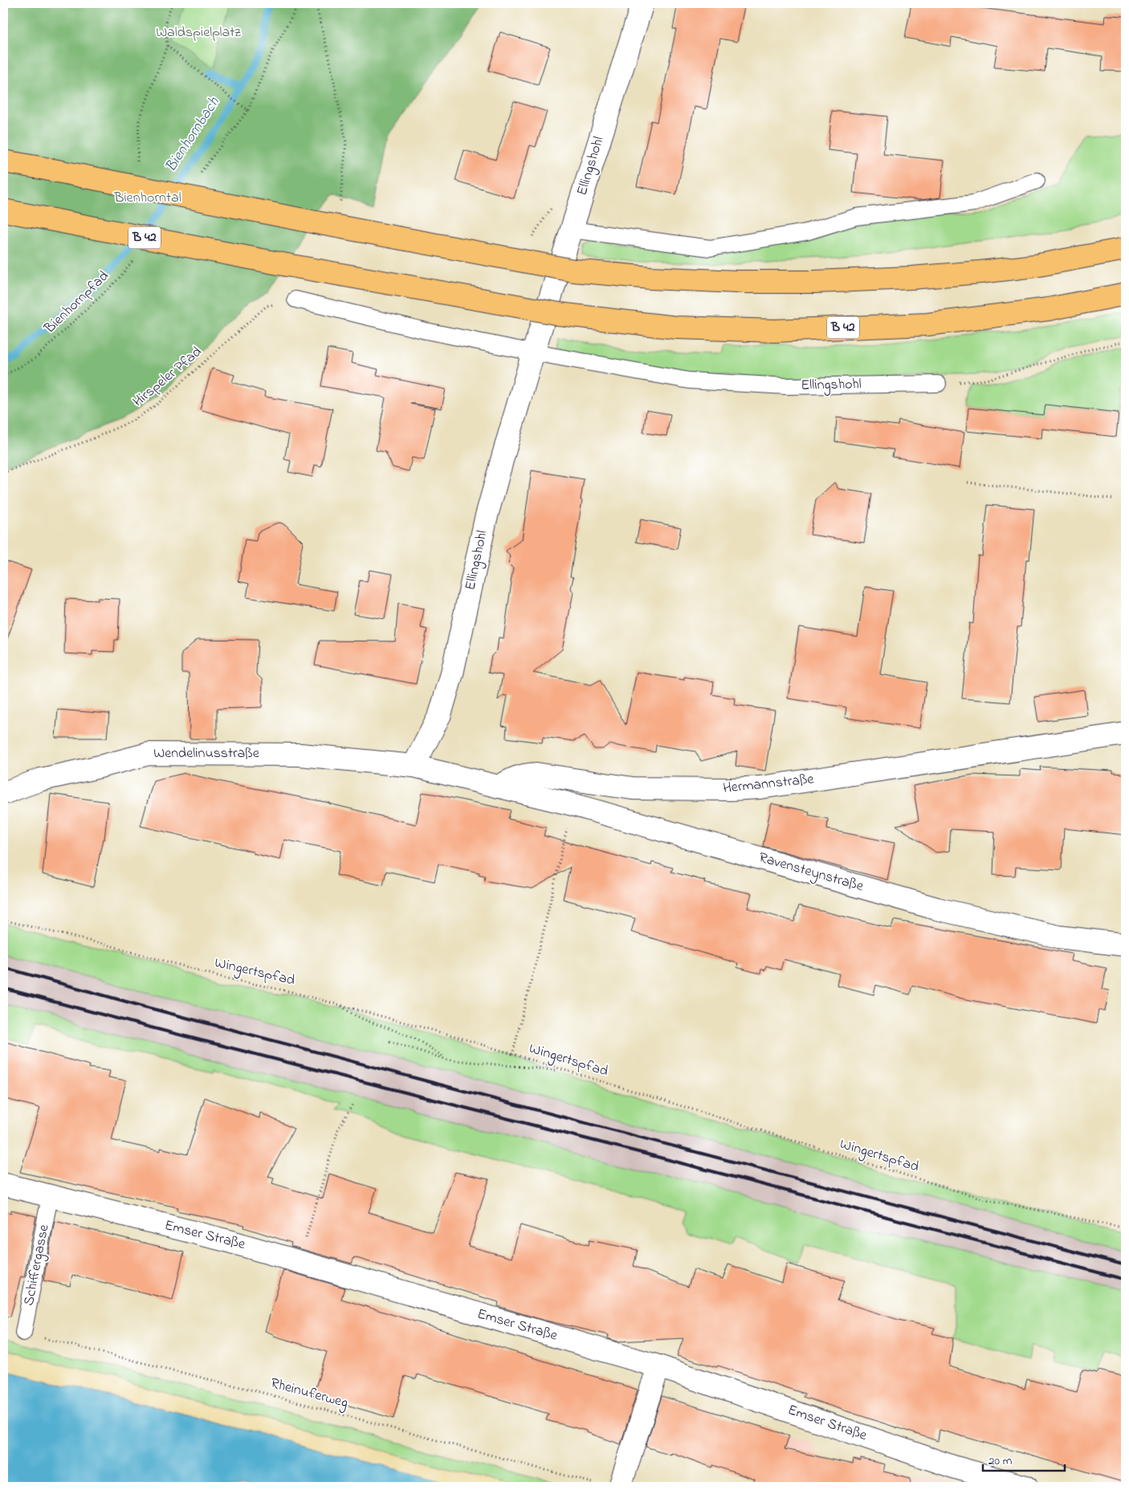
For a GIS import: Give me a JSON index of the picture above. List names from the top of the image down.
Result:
{
  "streets": {
    "highway": ["B 42"],
    "street": [
      "Ellingshohl",
      "Wendelinusstraße",
      "Hermannstraße",
      "Ravensteynstraße",
      "Emser Straße"
    ],
    "lane": ["Schiffergasse"],
    "path": [
      "Bienhornpfad",
      "Hirspeler Pfad",
      "Wingertspfad",
      "Rheinuferweg"
    ]
  },
  "crossings": [
    ["Ellingshohl", "Wendelinusstraße"],
    ["Hermannstraße", "Ravensteynstraße"],
    ["Emser Straße", "Schiffergasse"],
    ["Schiffergasse", "Rheinuferweg"]
  ],
  "water": ["Bienhornbach"],
  "parks": ["Waldspielplatz", "Bienhorntal"],
  "scale_bar": "20 m"
}
